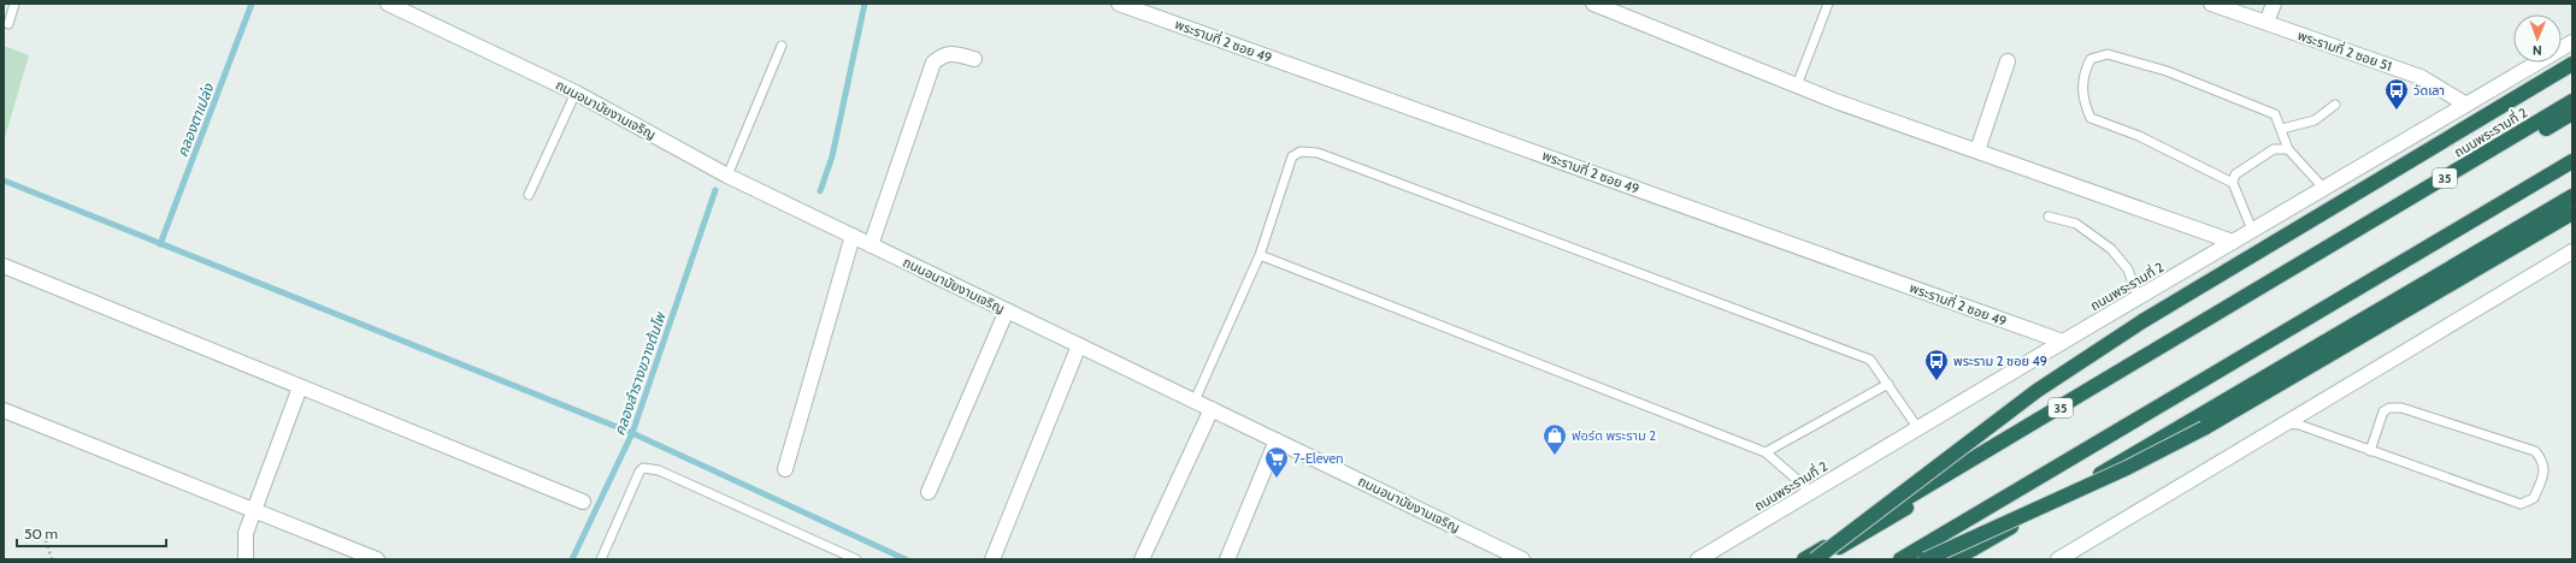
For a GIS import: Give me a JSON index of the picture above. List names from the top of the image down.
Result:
{
  "streets": {
    "highway": ["ถนนพระรามที่ 2", "35"],
    "street": ["พระรามที่ 2 ซอย 49", "พระรามที่ 2 ซอย 51", "ถนนอนามัยงามเจริญ"]
  },
  "crossings": [
    ["พระรามที่ 2 ซอย 49", "ถนนพระรามที่ 2"],
    ["พระรามที่ 2 ซอย 51", "ถนนพระรามที่ 2"]
  ],
  "water": ["คลองตาเปล่ง", "คลองลำรางขวางต้นโพ"],
  "places": {
    "bus stop": ["วัดเลา", "พระราม 2 ซอย 49"],
    "shop": ["ฟอร์ด พระราม 2"],
    "supermarket": ["7-Eleven"]
  },
  "scale_bar": "50 m",
  "north": "bottom"
}
